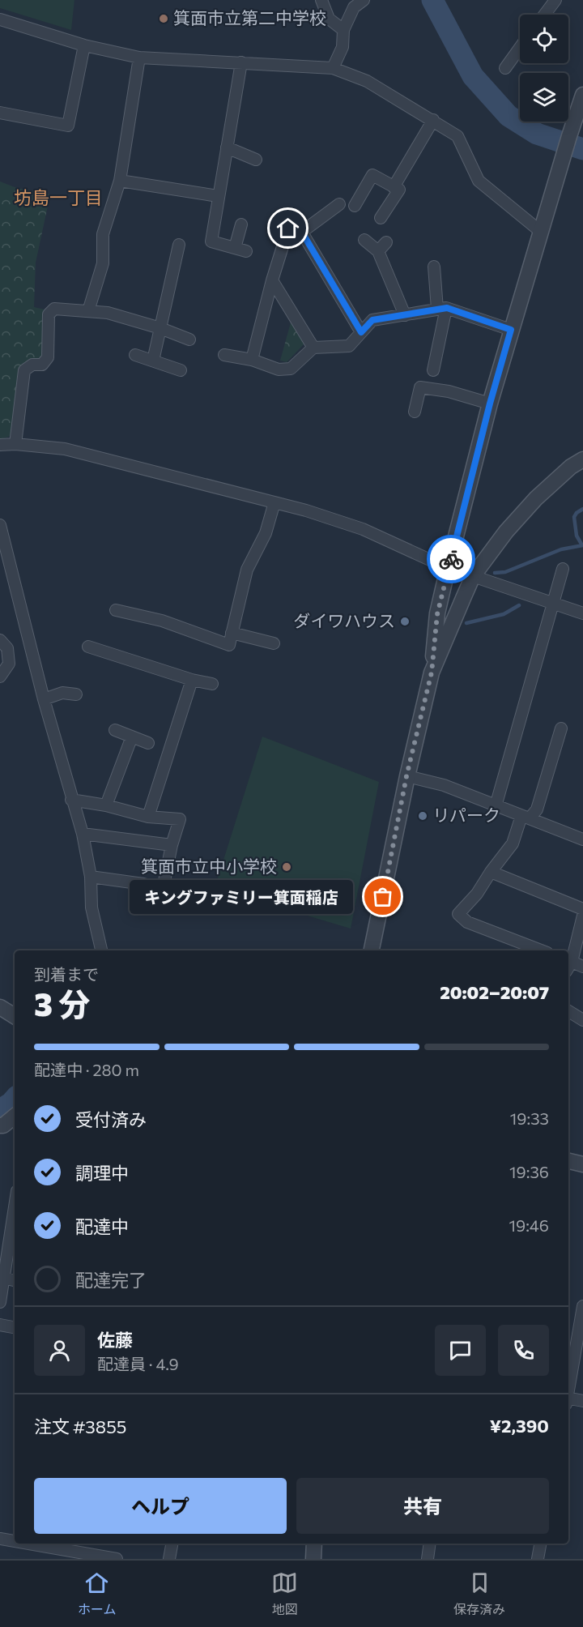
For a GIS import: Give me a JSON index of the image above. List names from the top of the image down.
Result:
{
  "districts": ["坊島一丁目"],
  "places": [
    "箕面市立第二中学校",
    "ダイワハウス",
    "リパーク",
    "箕面市立中小学校",
    "キングファミリー箕面稲店"
  ],
  "page": {
    "bubble": "キングファミリー箕面稲店",
    "heading": ["3 分", "到着まで", "20:02–20:07"],
    "panel": [
      "佐藤",
      "配達員 · 4.9",
      "注文 #3855",
      "¥2,390"
    ],
    "bar": "配達中 · 280 m",
    "list": [
      ["受付済み", "19:33"],
      ["調理中", "19:36"],
      ["配達中", "19:46"],
      "配達完了"
    ],
    "buttons": ["ヘルプ", "共有"],
    "tabs": ["ホーム", "地図", "保存済み"]
  }
}
